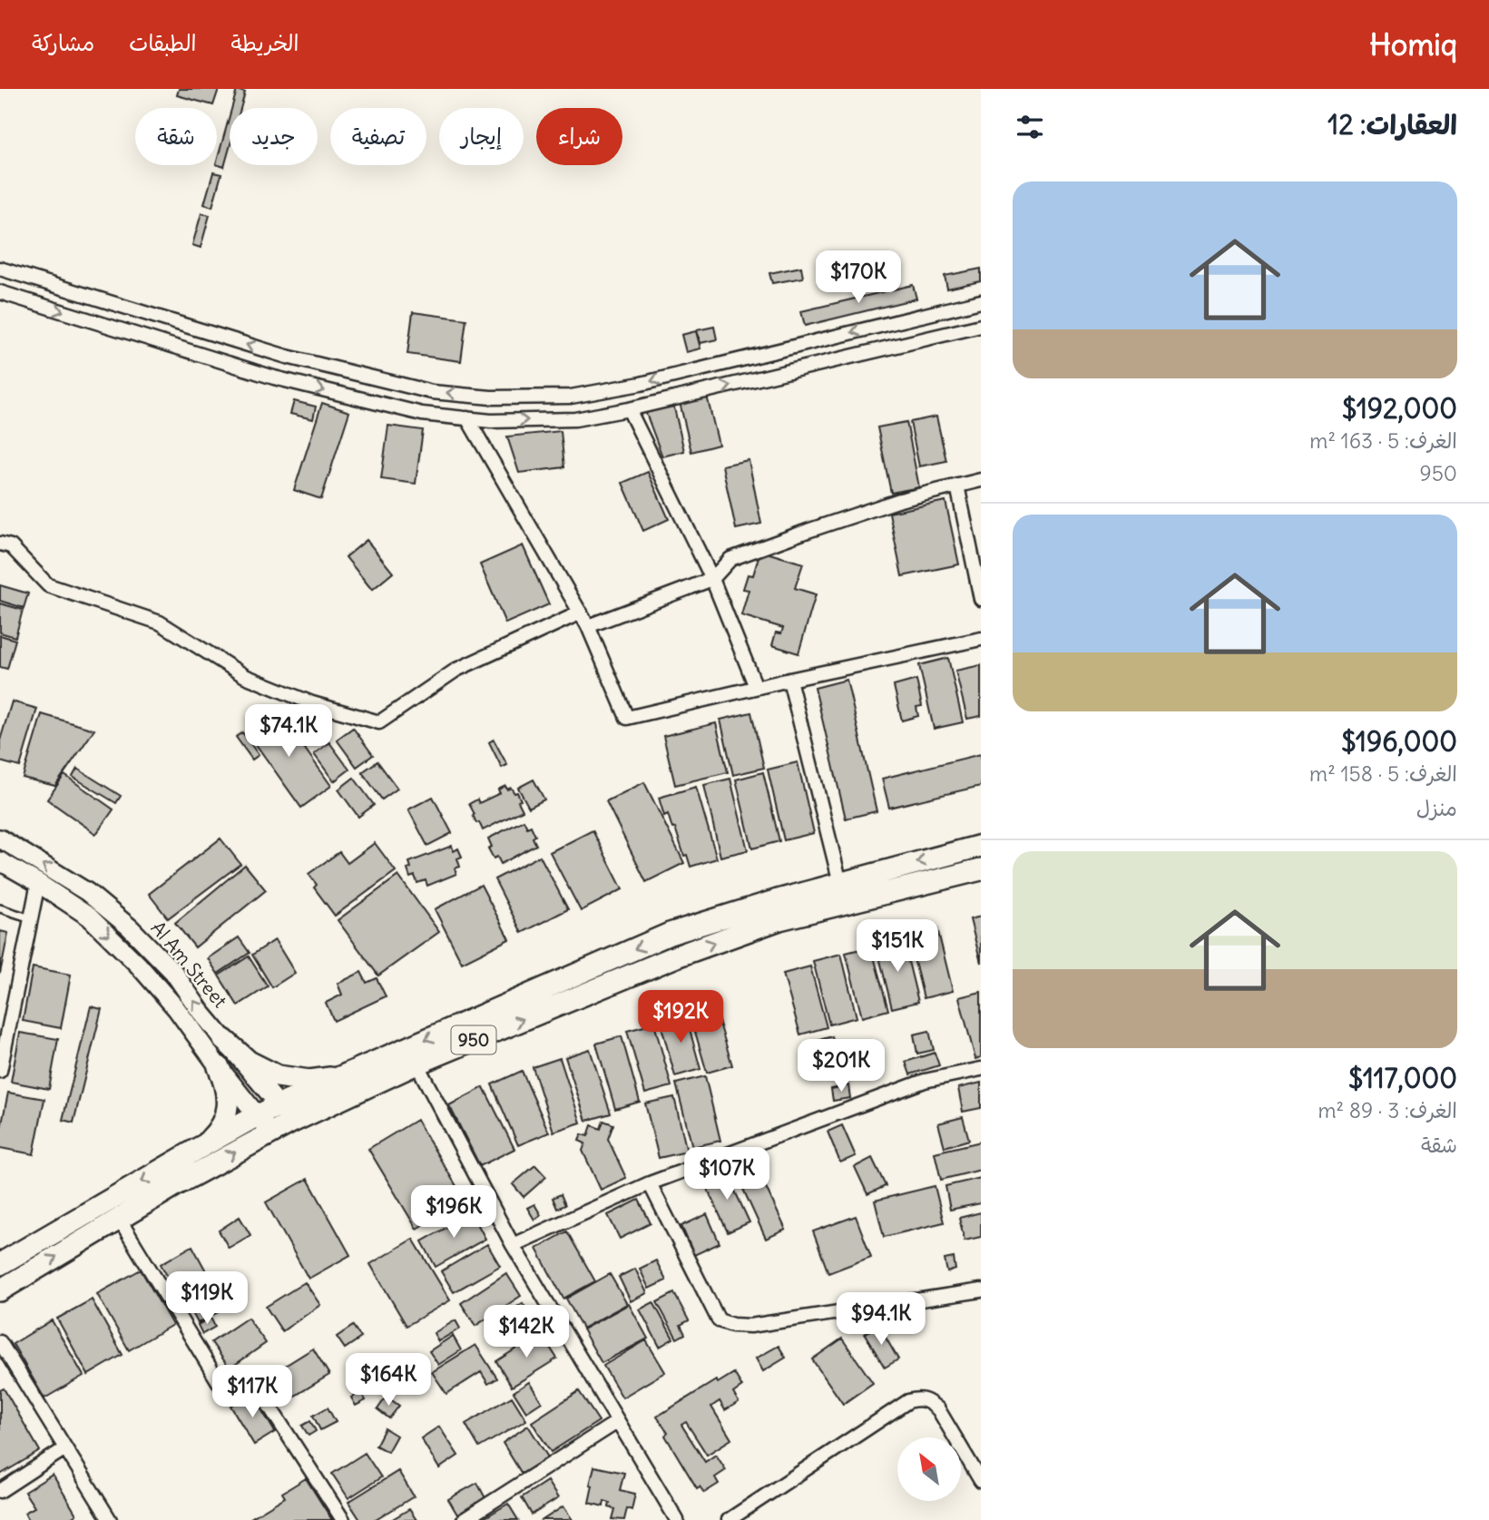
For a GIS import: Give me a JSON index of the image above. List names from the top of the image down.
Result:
{
  "streets": {
    "main road": ["Al Am Street", "950"]
  },
  "crossings": [
    ["Al Am Street", "950"]
  ],
  "north": "top left",
  "page": {
    "header": "Homiq",
    "nav": ["الخريطة", "الطبقات", "مشاركة"],
    "heading": "العقارات: 12",
    "chip": [
      "شراء",
      "إيجار",
      "تصفية",
      "جديد",
      "شقة"
    ],
    "list": [
      {
        "name": "$192,000",
        "note": "الغرف: 5 · 163 m² · 950"
      },
      {
        "name": "$196,000",
        "note": "الغرف: 5 · 158 m² · منزل"
      },
      {
        "name": "$117,000",
        "note": "الغرف: 3 · 89 m² · شقة"
      }
    ],
    "price": [
      "$170K",
      "$74.1K",
      "$151K",
      "$192K",
      "$201K",
      "$107K",
      "$196K",
      "$119K",
      "$94.1K",
      "$142K",
      "$164K",
      "$117K"
    ]
  }
}
